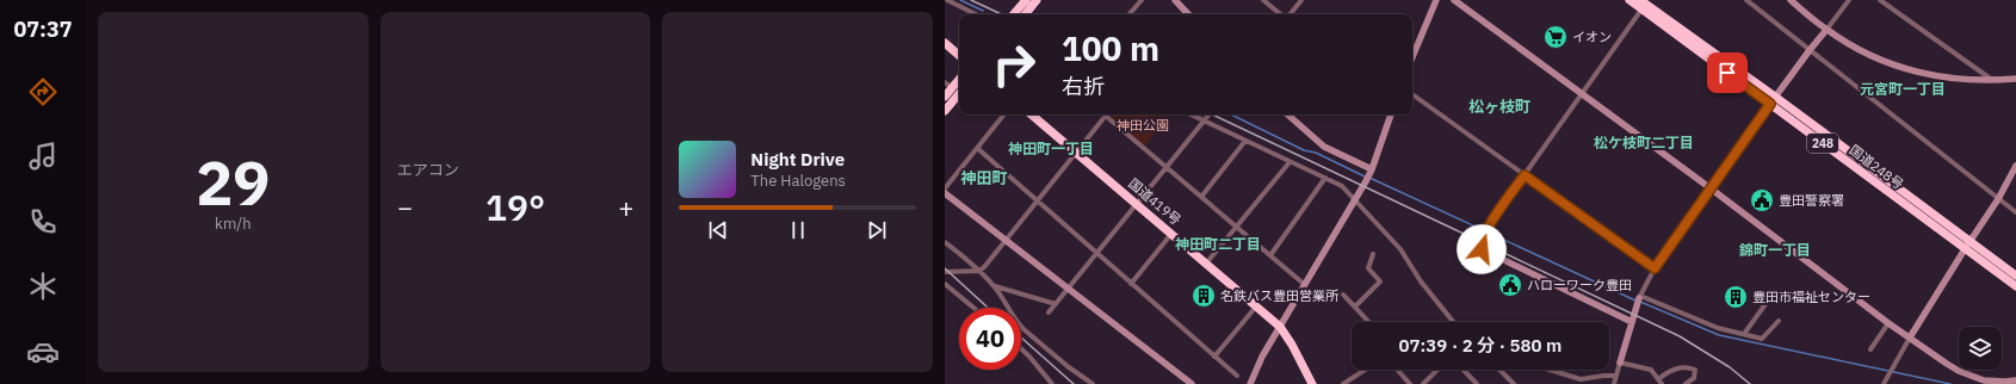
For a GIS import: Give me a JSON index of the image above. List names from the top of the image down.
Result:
{
  "streets": {
    "highway": ["248", "国道248号", "国道419号"]
  },
  "districts": [
    "元宮町一丁目",
    "松ヶ枝町",
    "松ケ枝町二丁目",
    "神田町一丁目",
    "神田町",
    "神田町二丁目",
    "錦町一丁目"
  ],
  "parks": ["神田公園"],
  "places": {
    "supermarket": ["イオン"],
    "public building": ["豊田警察署", "ハローワーク豊田"],
    "building": ["名鉄バス豊田営業所", "豊田市福祉センター"]
  },
  "page": {
    "tabs": "07:37",
    "tile": [
      ["29", "km/h"],
      "エアコン"
    ],
    "turn": ["100 m", "右折"],
    "song": ["Night Drive", "The Halogens"],
    "heat": ["−", "19°", "+"],
    "limit": "40",
    "trip": "07:39 · 2 分 · 580 m"
  }
}
